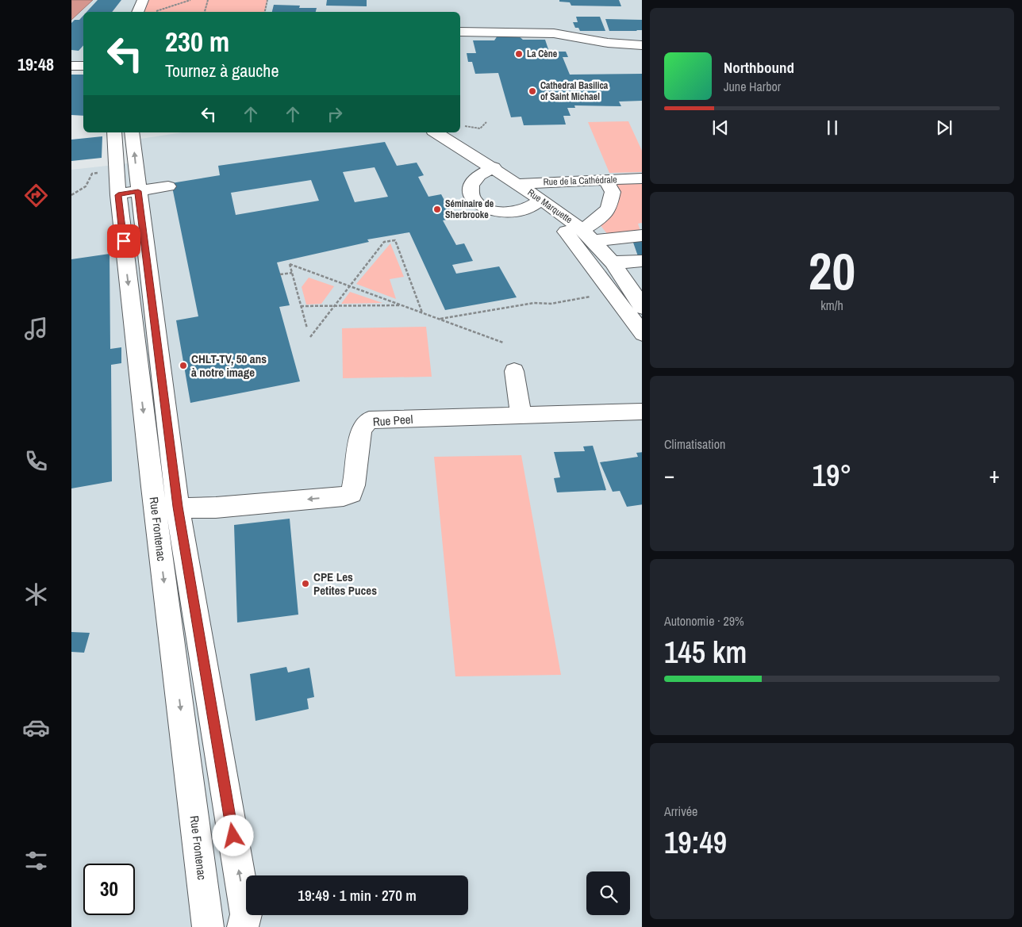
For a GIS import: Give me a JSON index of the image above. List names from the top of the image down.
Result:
{
  "streets": {
    "street": [
      "Rue de la Cathédrale",
      "Rue Marquette",
      "Rue Peel",
      "Rue Frontenac"
    ]
  },
  "crossings": [
    ["Rue de la Cathédrale", "Rue Marquette"],
    ["Rue Peel", "Rue Frontenac"]
  ],
  "one_way": ["Rue Peel"],
  "places": [
    "La Cène",
    "Cathedral Basilica of Saint Michael",
    "Séminaire de Sherbrooke",
    "CHLT-TV, 50 ans à notre image",
    "CPE Les Petites Puces"
  ],
  "page": {
    "tabs": "19:48",
    "turn": ["230 m", "Tournez à gauche"],
    "song": ["Northbound", "June Harbor"],
    "tile": [
      ["20", "km/h"],
      "Climatisation",
      ["Autonomie · 29%", "145 km"],
      ["Arrivée", "19:49"]
    ],
    "heat": ["−", "19°", "+"],
    "limit": "30",
    "trip": "19:49 · 1 min · 270 m"
  }
}
